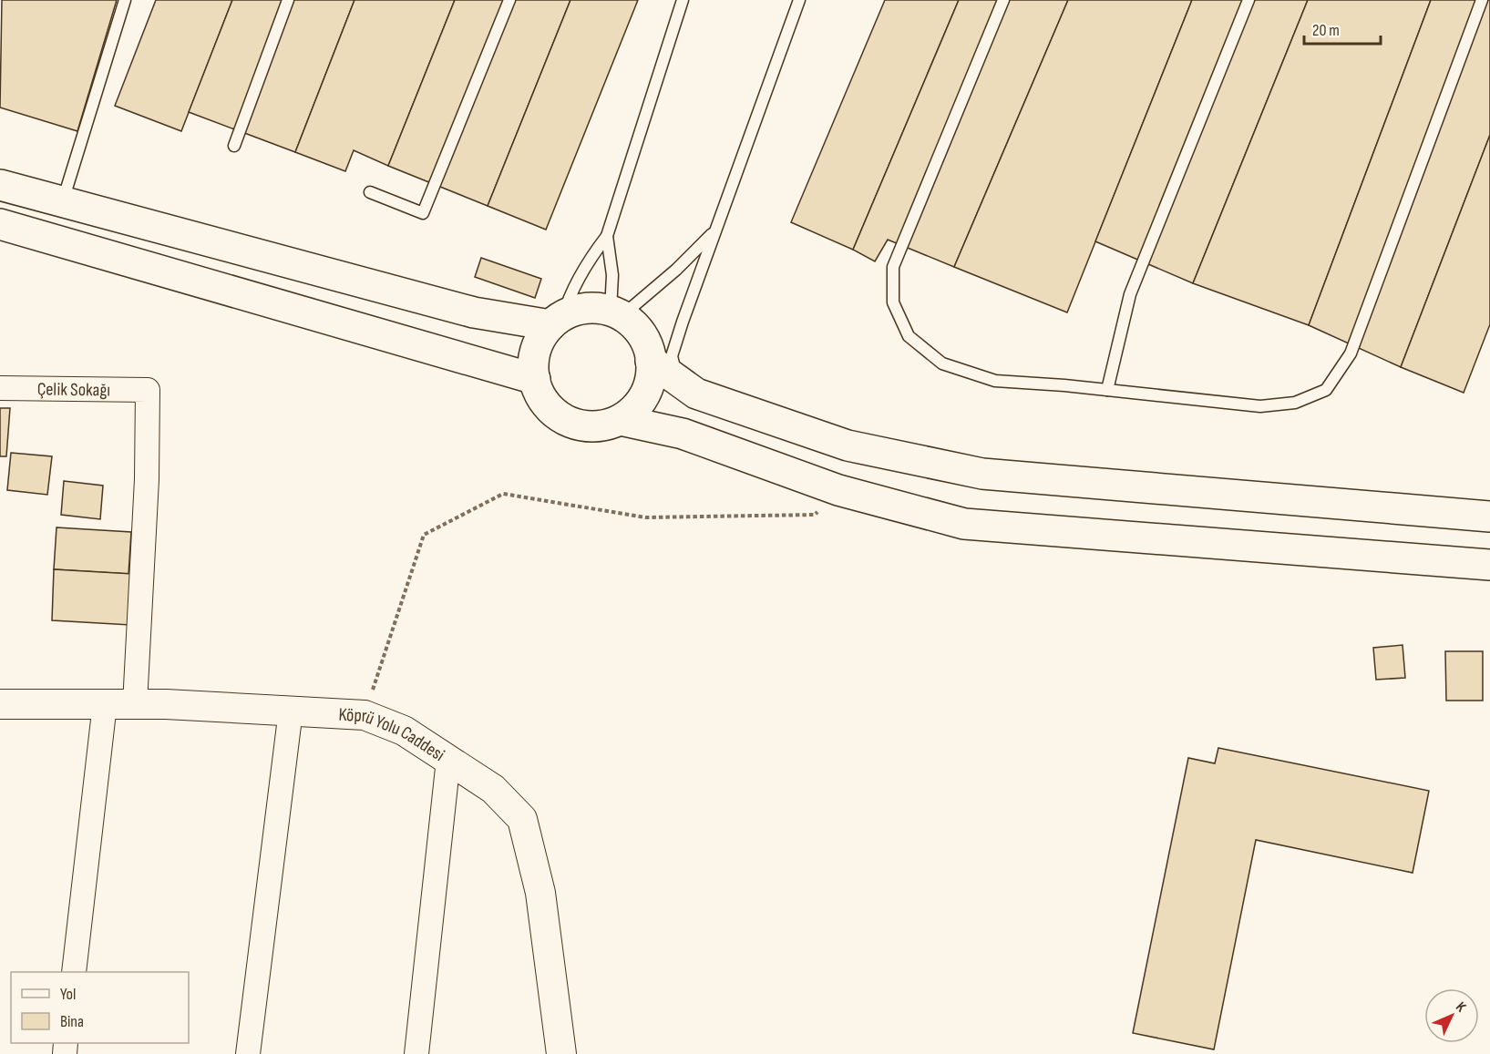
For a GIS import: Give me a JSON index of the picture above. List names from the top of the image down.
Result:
{
  "streets": {
    "street": ["Çelik Sokağı", "Köprü Yolu Caddesi"]
  },
  "crossings": [
    ["Çelik Sokağı", "Köprü Yolu Caddesi"]
  ],
  "legend": ["Yol", "Bina"],
  "scale_bar": "20 m",
  "north": "top right"
}
